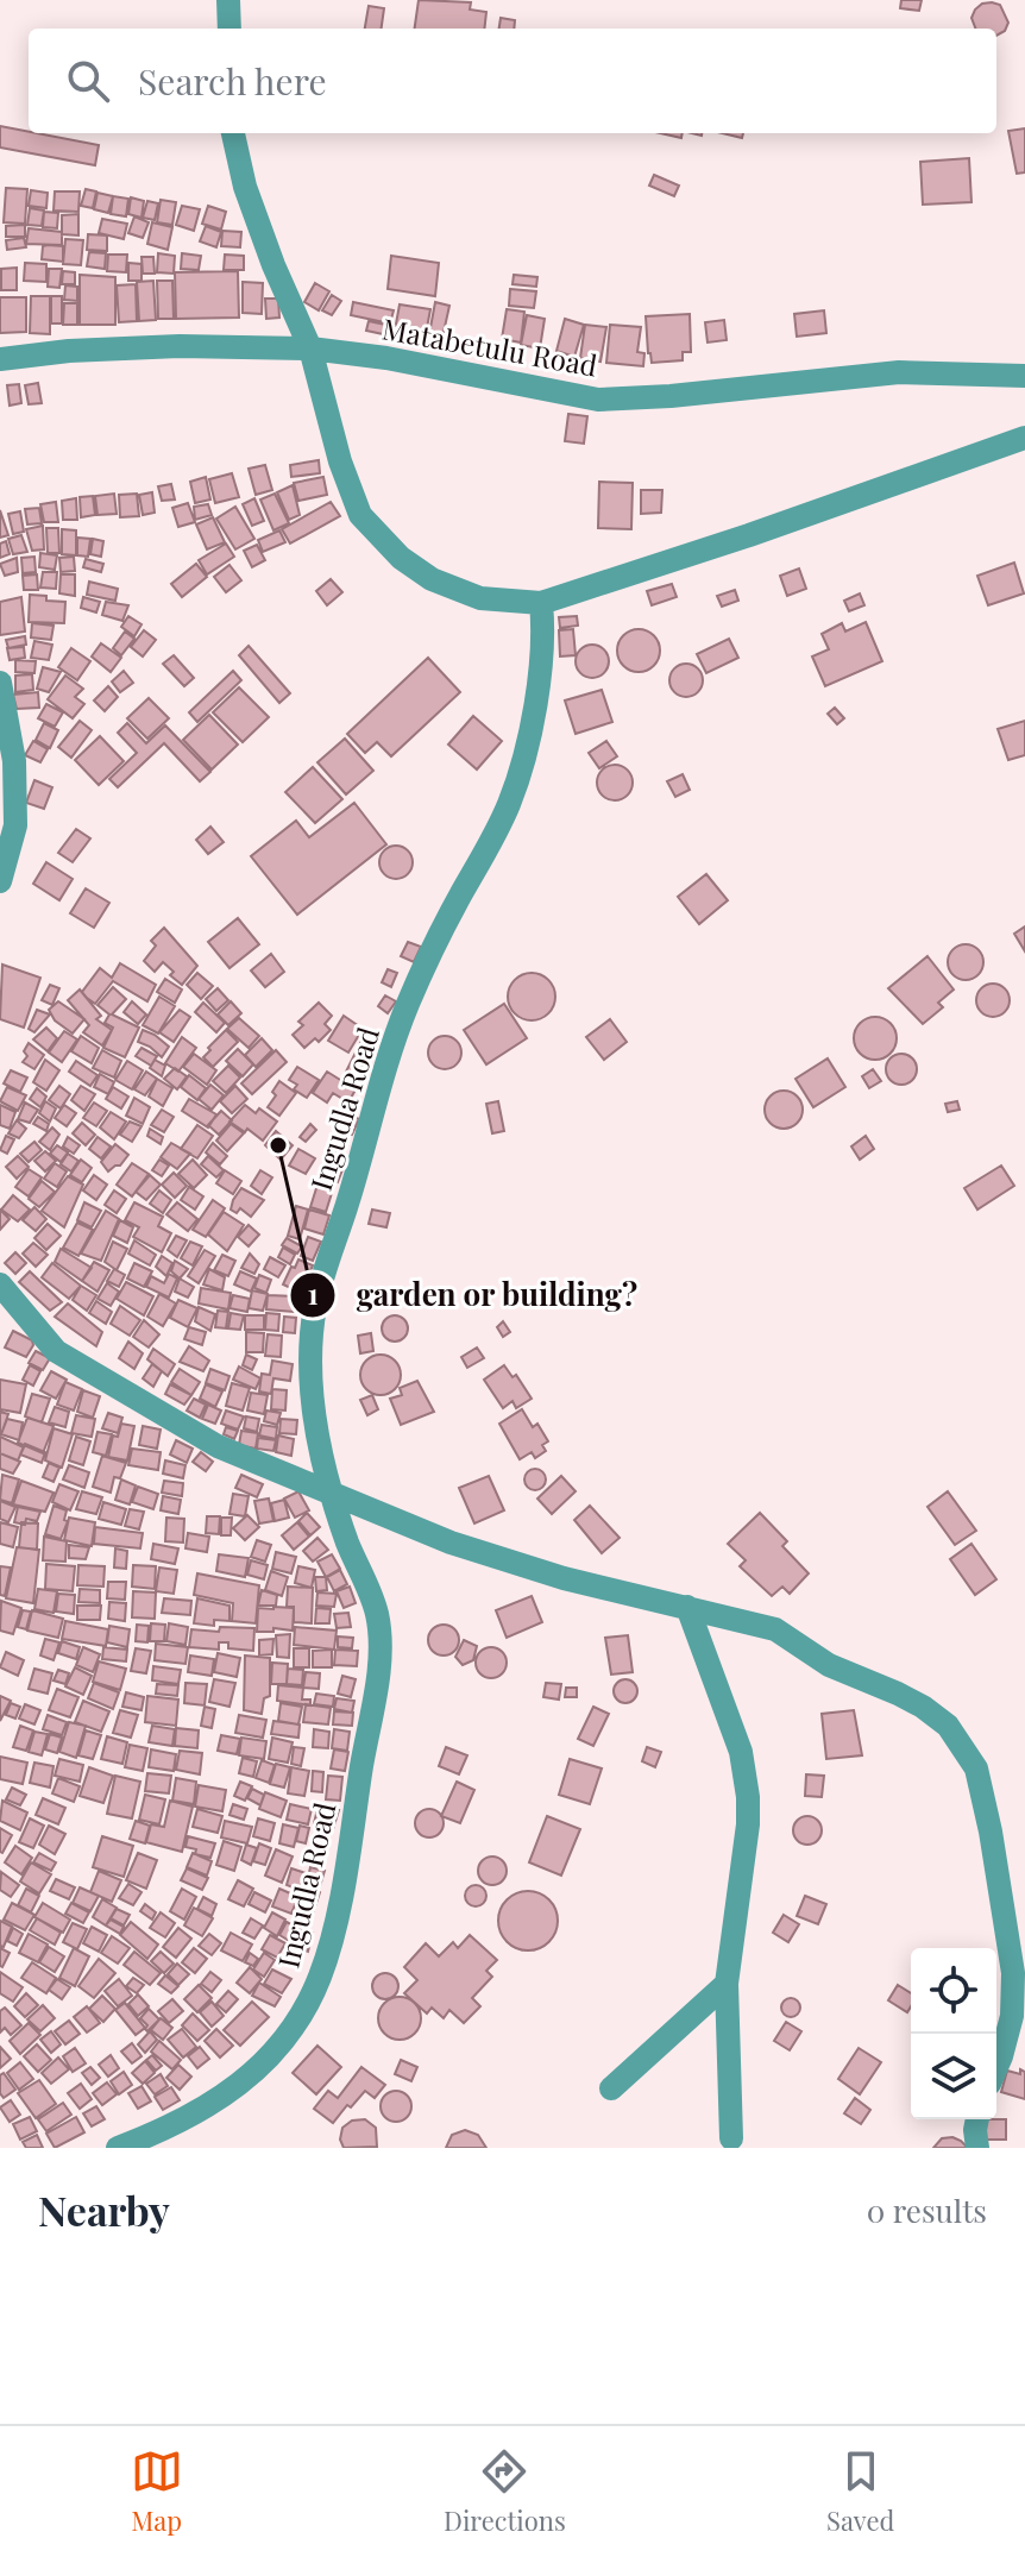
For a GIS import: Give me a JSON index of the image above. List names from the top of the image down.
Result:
{
  "streets": {
    "street": ["Matabetulu Road", "Ingudla Road"]
  },
  "places": ["garden or building?"],
  "page": {
    "search": "Search here",
    "heading": ["Nearby", "0 results"],
    "nav": ["Map", "Directions", "Saved"]
  }
}
